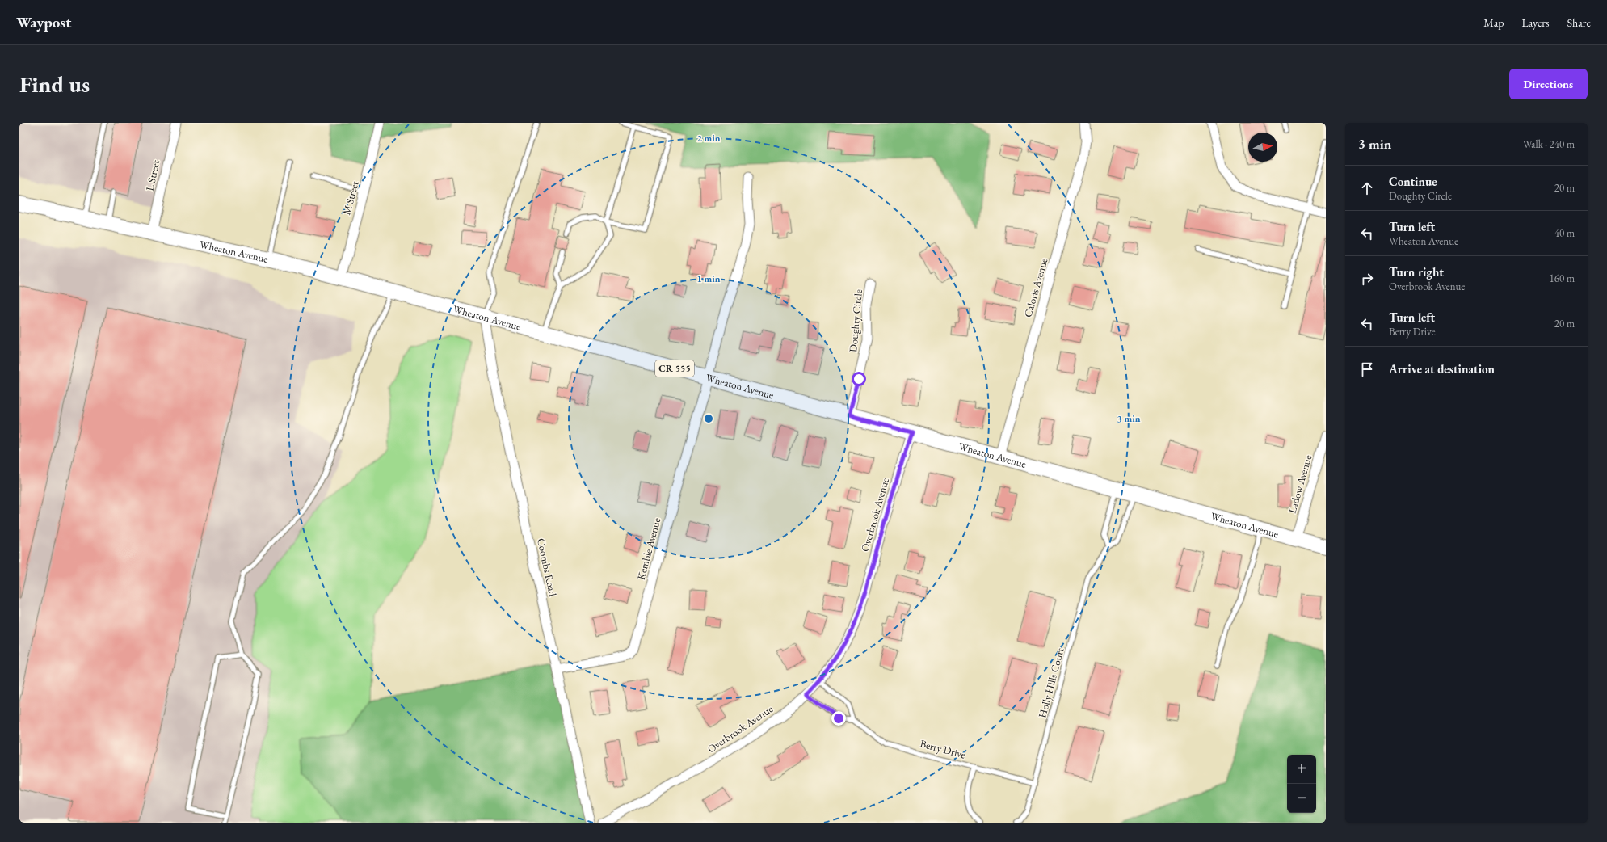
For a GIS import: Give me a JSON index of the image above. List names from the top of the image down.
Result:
{
  "streets": {
    "main road": ["Wheaton Avenue", "CR 555"],
    "street": [
      "L Street",
      "M Street",
      "Caloris Avenue",
      "Doughty Circle",
      "Ladow Avenue",
      "Overbrook Avenue",
      "Kemble Avenue",
      "Coombs Road"
    ],
    "lane": ["Holly Hills Court", "Berry Drive"]
  },
  "crossings": [
    ["L Street", "Wheaton Avenue"],
    ["M Street", "Wheaton Avenue"],
    ["Wheaton Avenue", "Caloris Avenue"],
    ["Wheaton Avenue", "Doughty Circle"],
    ["Wheaton Avenue", "Ladow Avenue"],
    ["Wheaton Avenue", "Overbrook Avenue"],
    ["Wheaton Avenue", "Kemble Avenue"],
    ["Wheaton Avenue", "Coombs Road"],
    ["Wheaton Avenue", "Holly Hills Court"],
    ["Kemble Avenue", "Coombs Road"],
    ["Holly Hills Court", "Berry Drive"]
  ],
  "north": "right",
  "page": {
    "header": "Waypost",
    "nav": ["Map", "Layers", "Share"],
    "buttons": "Directions",
    "title": "Find us",
    "heading": ["3 min", "Walk · 240 m"],
    "list": [
      ["Continue", "Doughty Circle", "20 m"],
      ["Turn left", "Wheaton Avenue", "40 m"],
      ["Turn right", "Overbrook Avenue", "160 m"],
      ["Turn left", "Berry Drive", "20 m"],
      "Arrive at destination"
    ],
    "map_buttons": ["+", "−"]
  },
  "rings": ["2 min", "1 min", "3 min"]
}
